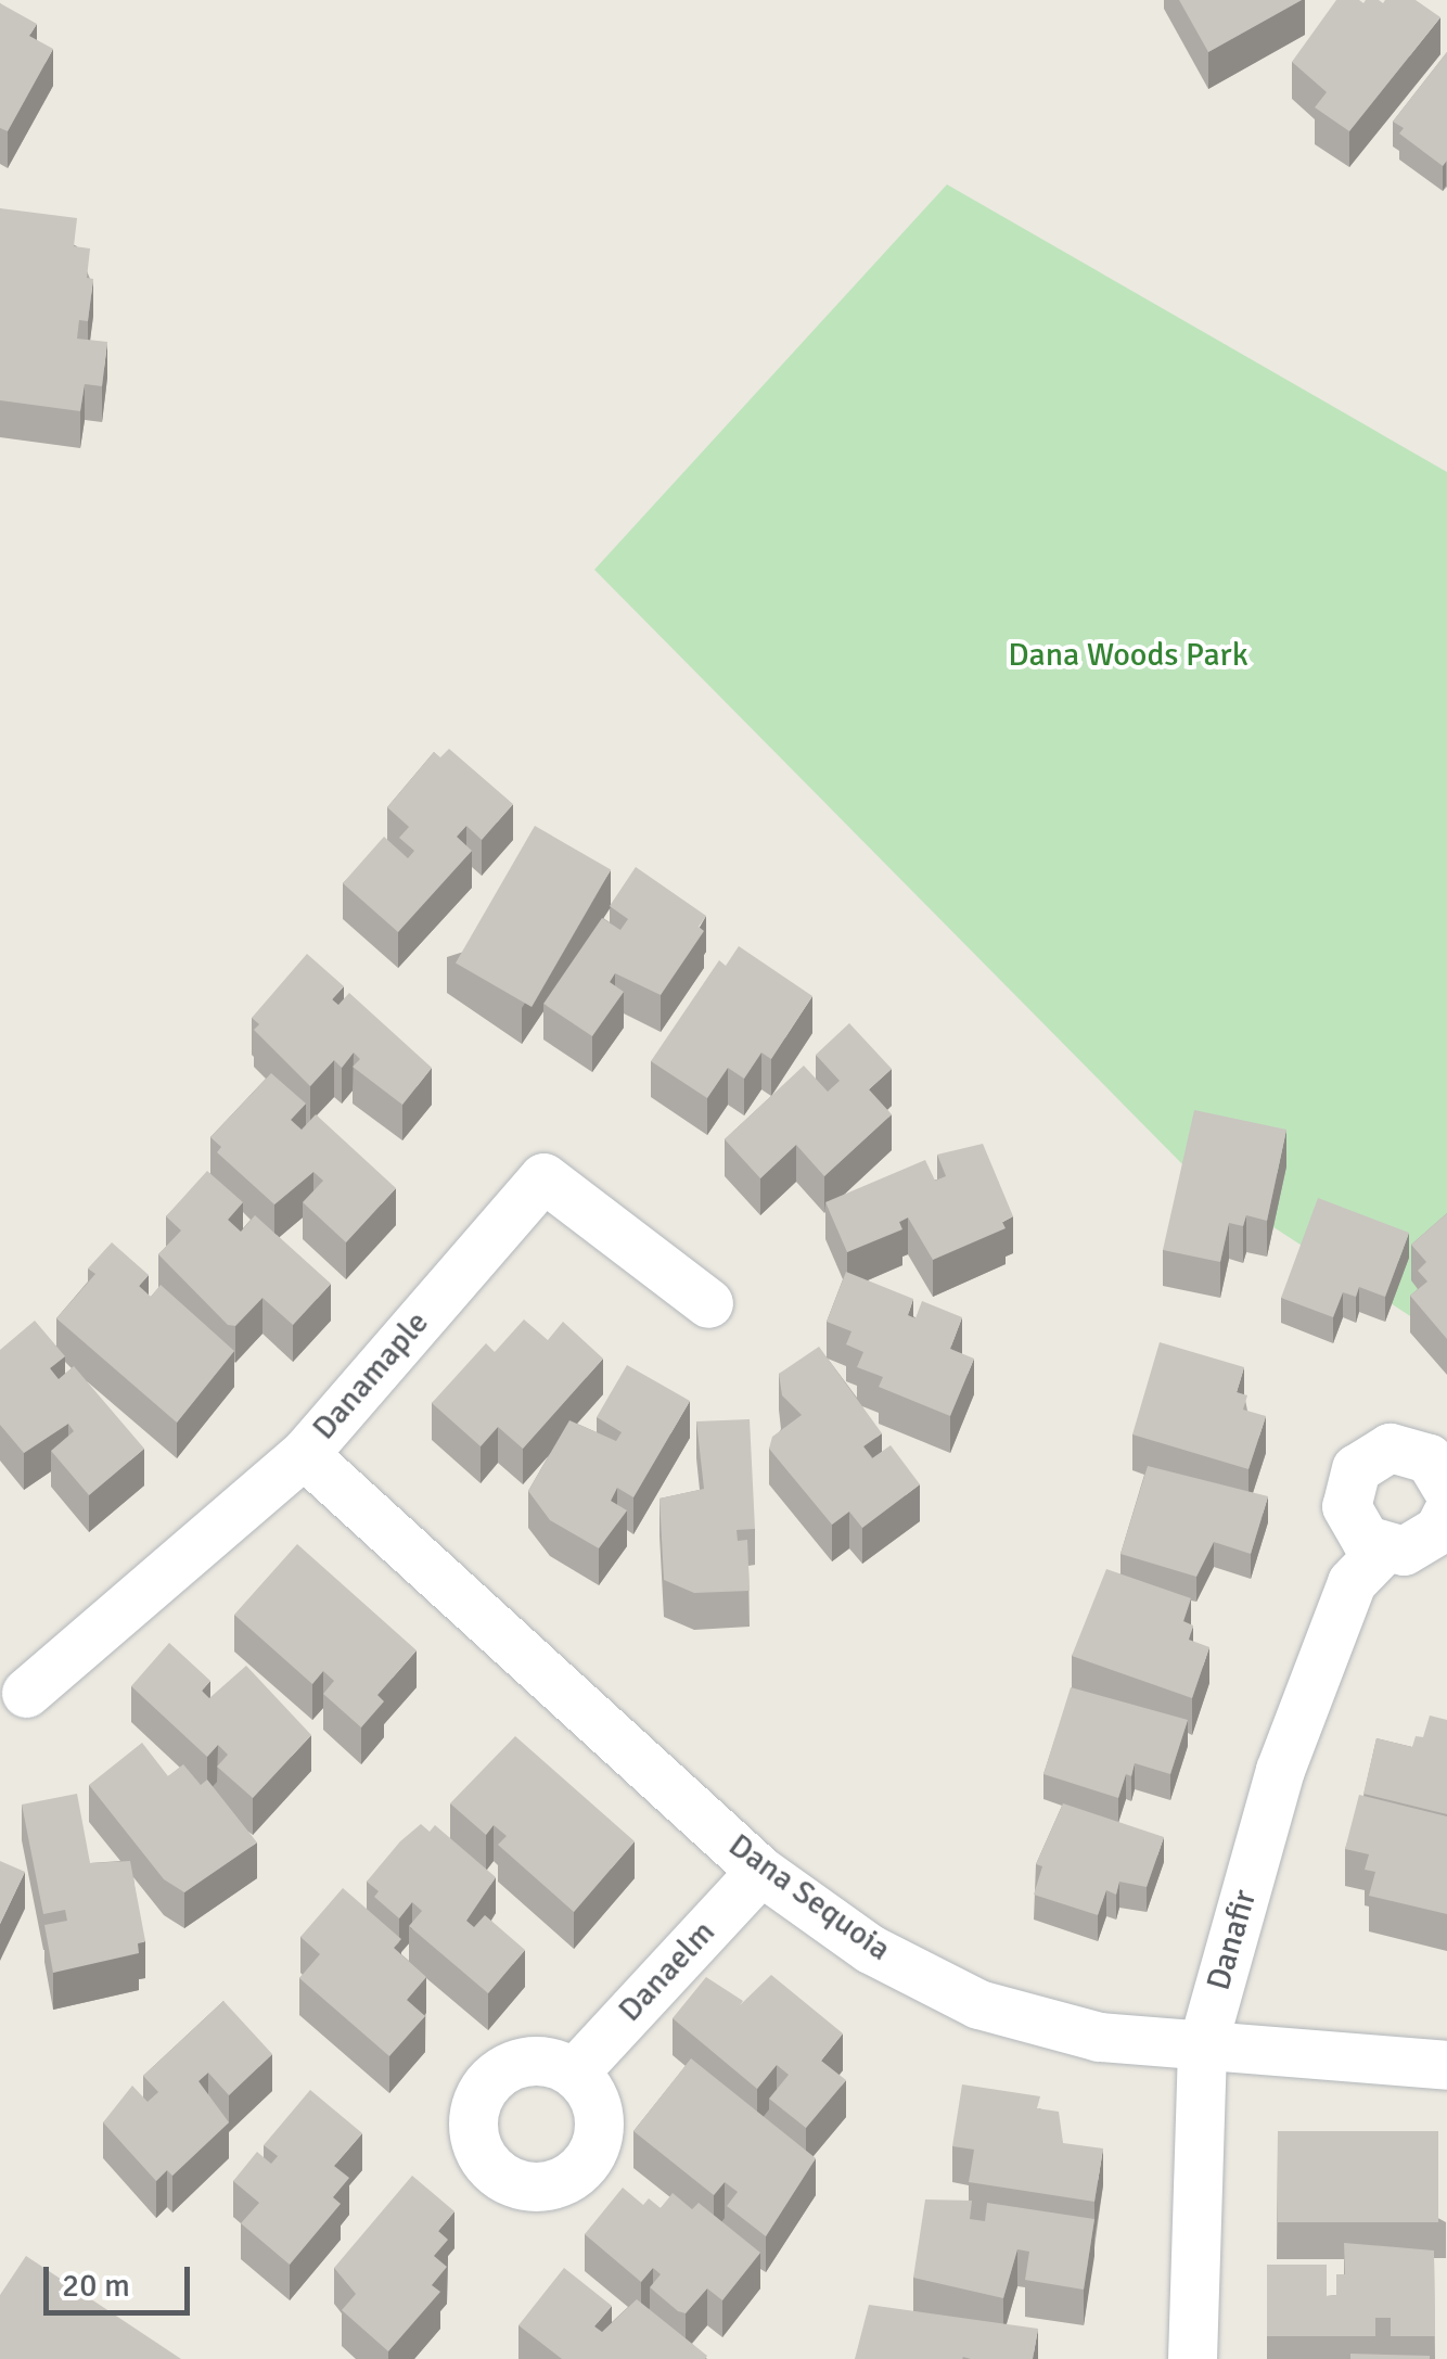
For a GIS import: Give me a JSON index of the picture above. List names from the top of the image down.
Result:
{
  "streets": {
    "street": [
      "Danamaple",
      "Dana Sequoia",
      "Danafir",
      "Danaelm"
    ]
  },
  "crossings": [
    ["Danamaple", "Dana Sequoia"],
    ["Dana Sequoia", "Danafir"],
    ["Dana Sequoia", "Danaelm"]
  ],
  "parks": ["Dana Woods Park"],
  "scale_bar": "20 m"
}
